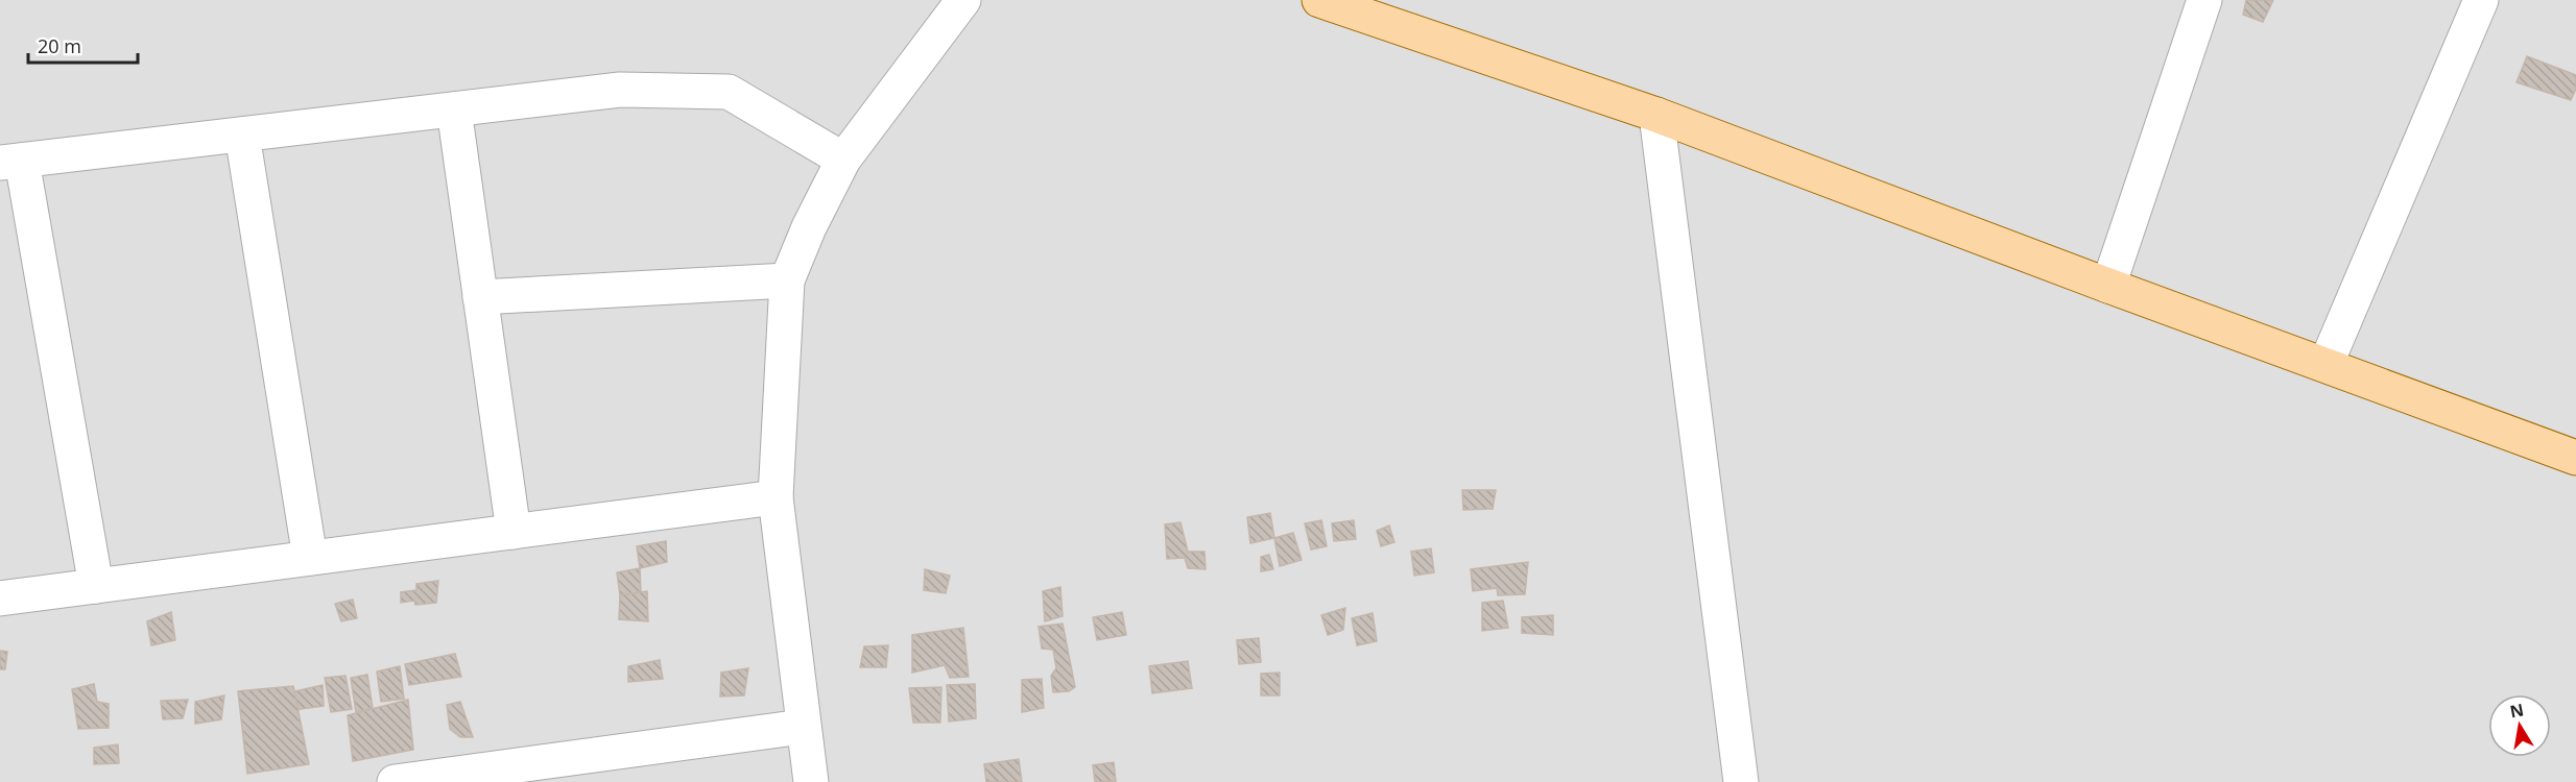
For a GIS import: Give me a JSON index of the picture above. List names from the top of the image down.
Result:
{
  "scale_bar": "20 m",
  "north": "top"
}
